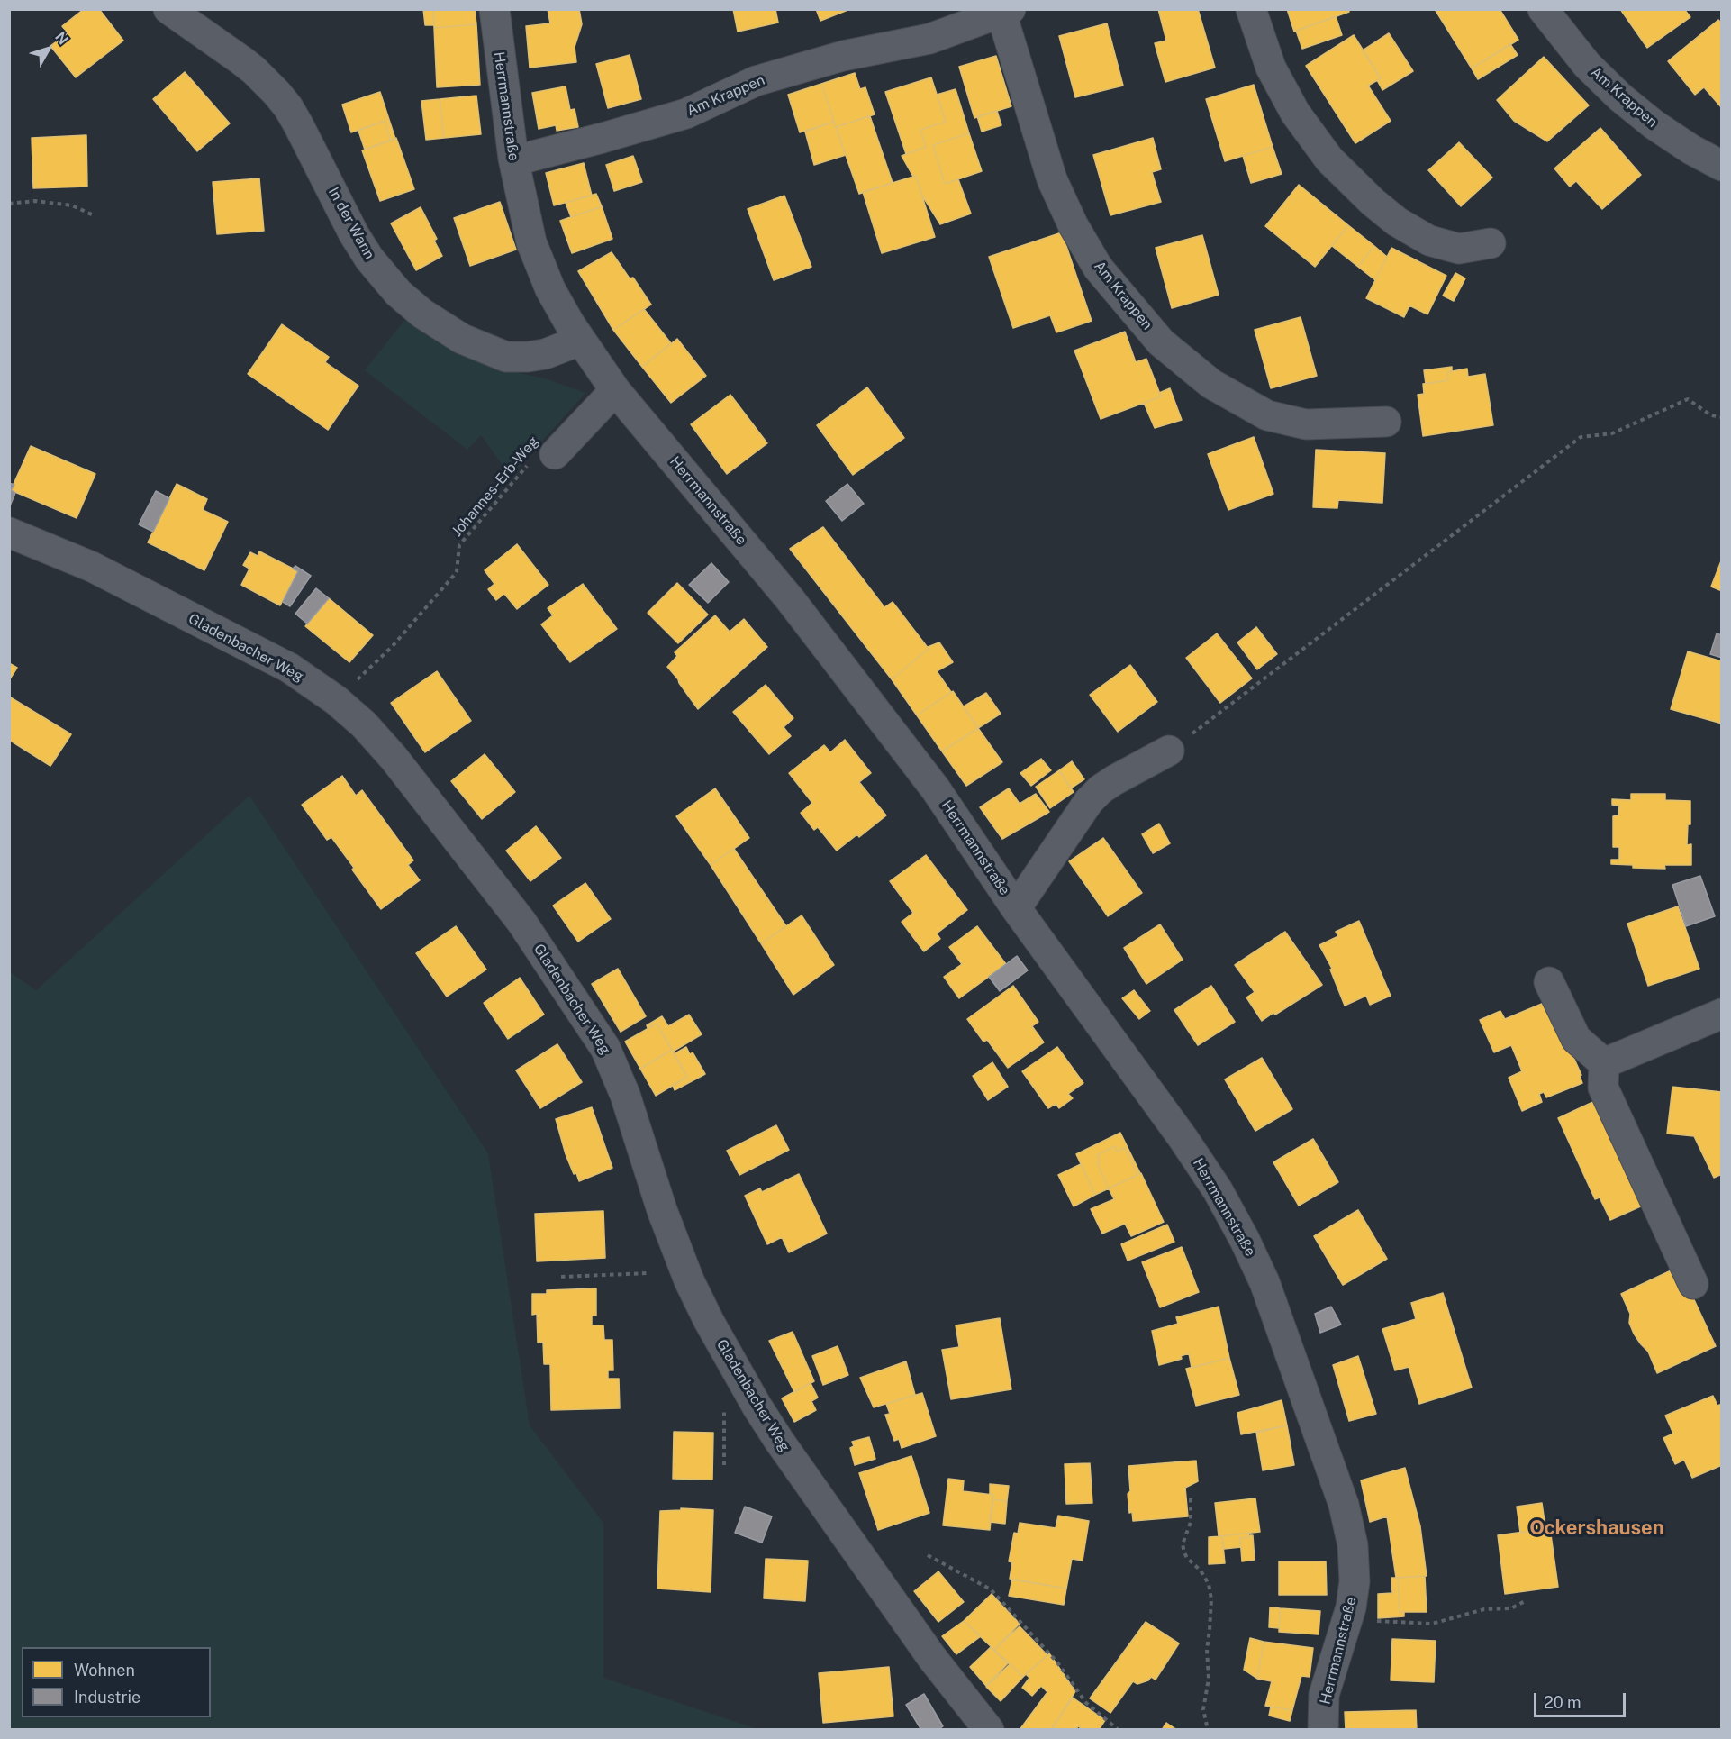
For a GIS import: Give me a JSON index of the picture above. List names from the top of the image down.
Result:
{
  "streets": {
    "street": [
      "Am Krappen",
      "Herrmannstraße",
      "In der Wann",
      "Gladenbacher Weg"
    ],
    "path": ["Johannes-Erb-Weg"]
  },
  "crossings": [
    ["Am Krappen", "Herrmannstraße"],
    ["Herrmannstraße", "In der Wann"]
  ],
  "districts": ["Ockershausen"],
  "legend": ["Wohnen", "Industrie"],
  "scale_bar": "20 m",
  "north": "top right"
}
